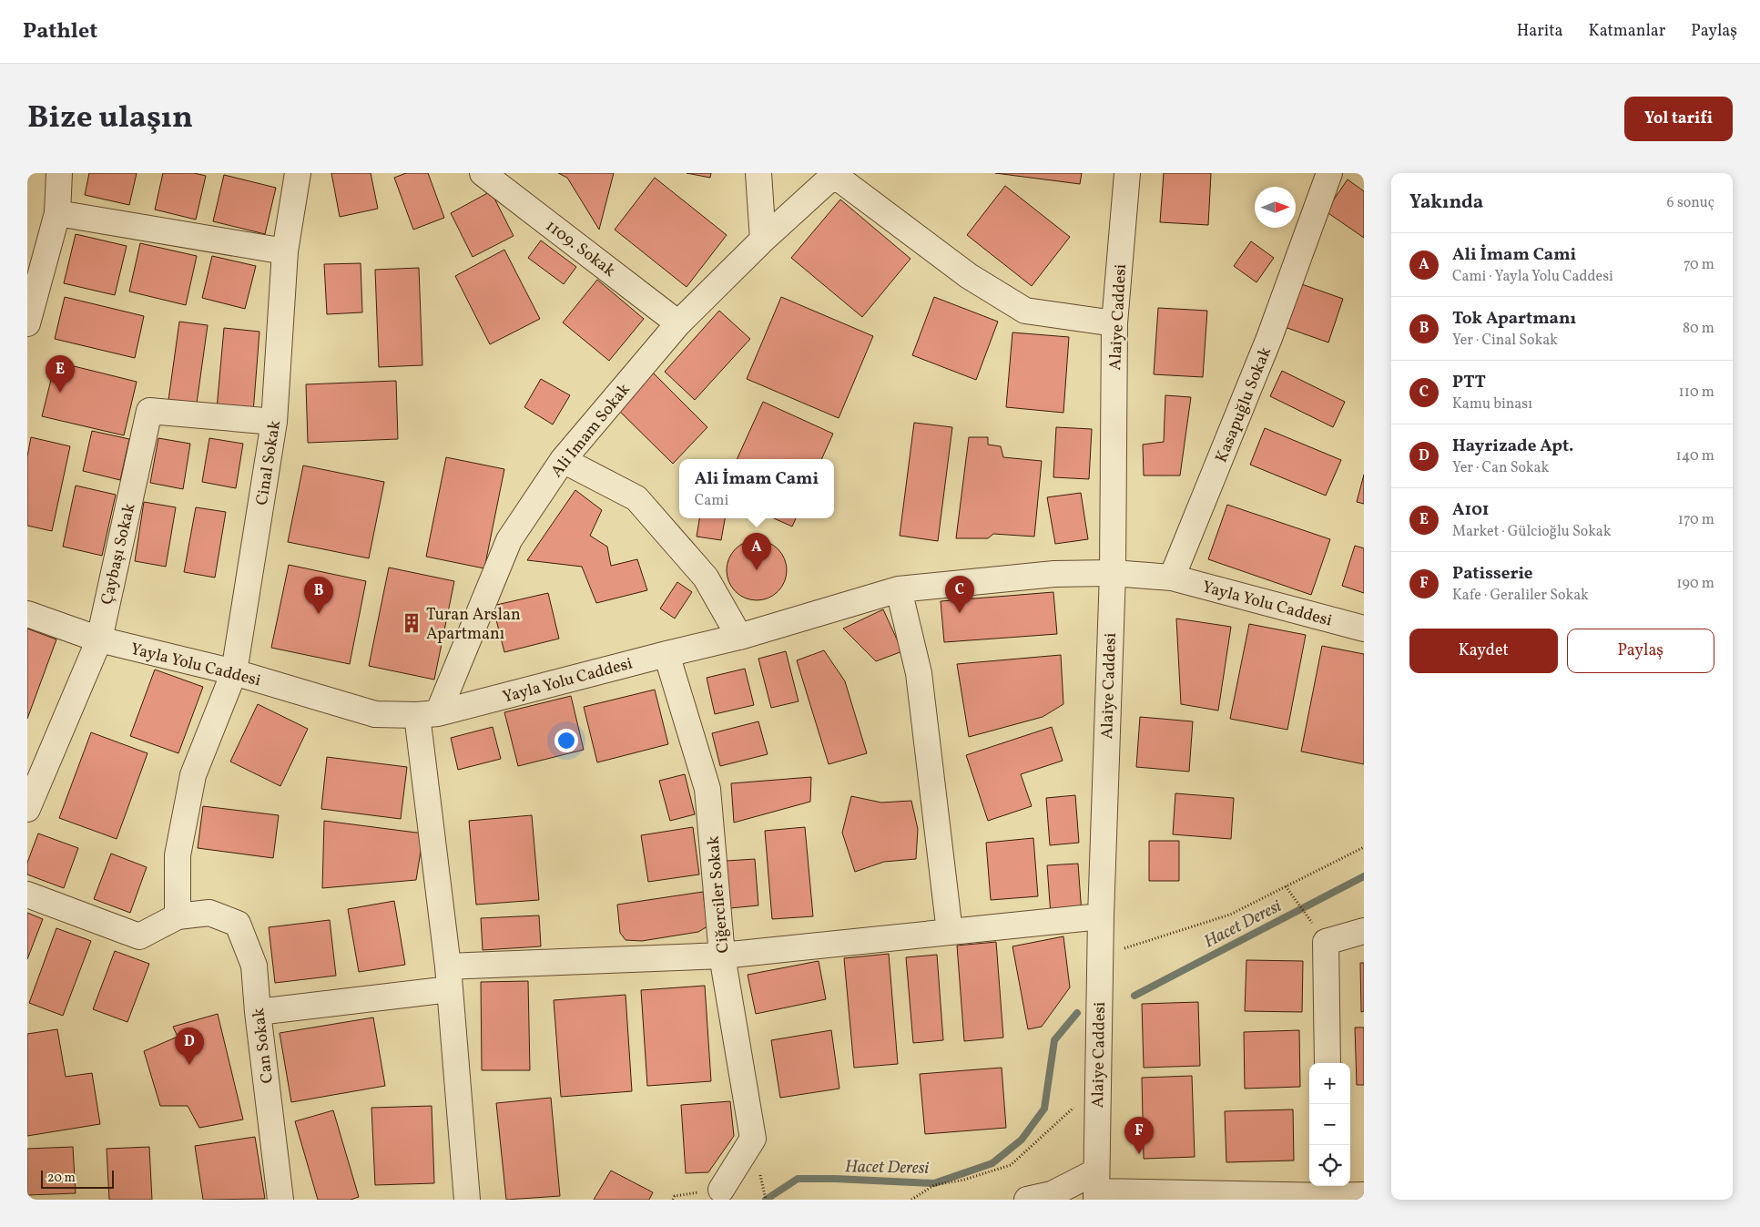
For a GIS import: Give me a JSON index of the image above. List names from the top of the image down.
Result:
{
  "streets": {
    "street": [
      "1109. Sokak",
      "Alaiye Caddesi",
      "Kasapuğlu Sokak",
      "Ali Imam Sokak",
      "Cinal Sokak",
      "Çaybaşı Sokak",
      "Yayla Yolu Caddesi",
      "Ciğerciler Sokak",
      "Can Sokak"
    ]
  },
  "crossings": [
    ["1109. Sokak", "Ali Imam Sokak"],
    ["Alaiye Caddesi", "Ali Imam Sokak"],
    ["Alaiye Caddesi", "Yayla Yolu Caddesi"],
    ["Kasapuğlu Sokak", "Yayla Yolu Caddesi"],
    ["Ali Imam Sokak", "Yayla Yolu Caddesi"],
    ["Cinal Sokak", "Çaybaşı Sokak"],
    ["Cinal Sokak", "Yayla Yolu Caddesi"],
    ["Cinal Sokak", "Can Sokak"],
    ["Çaybaşı Sokak", "Yayla Yolu Caddesi"],
    ["Yayla Yolu Caddesi", "Ciğerciler Sokak"]
  ],
  "water": ["Hacet Deresi"],
  "places": {
    "building": ["Turan Arslan Apartmanı"]
  },
  "scale_bar": "20 m",
  "north": "right",
  "page": {
    "header": "Pathlet",
    "nav": ["Harita", "Katmanlar", "Paylaş"],
    "title": "Bize ulaşın",
    "buttons": [
      "Yol tarifi",
      ["Kaydet", "Paylaş"]
    ],
    "heading": ["Yakında", "6 sonuç"],
    "list": [
      {
        "mark": "A",
        "name": "Ali İmam Cami",
        "note": "Cami · Yayla Yolu Caddesi",
        "value": "70 m"
      },
      {
        "mark": "B",
        "name": "Tok Apartmanı",
        "note": "Yer · Cinal Sokak",
        "value": "80 m"
      },
      {
        "mark": "C",
        "name": "PTT",
        "note": "Kamu binası",
        "value": "110 m"
      },
      {
        "mark": "D",
        "name": "Hayrizade Apt.",
        "note": "Yer · Can Sokak",
        "value": "140 m"
      },
      {
        "mark": "E",
        "name": "A101",
        "note": "Market · Gülcioğlu Sokak",
        "value": "170 m"
      },
      {
        "mark": "F",
        "name": "Patisserie",
        "note": "Kafe · Geraliler Sokak",
        "value": "190 m"
      }
    ],
    "pins": [
      "E",
      "A",
      "C",
      "B",
      "D",
      "F"
    ],
    "popup": ["Ali İmam Cami", "Cami"],
    "map_buttons": ["+", "−"],
    "scale": "20 m"
  }
}
